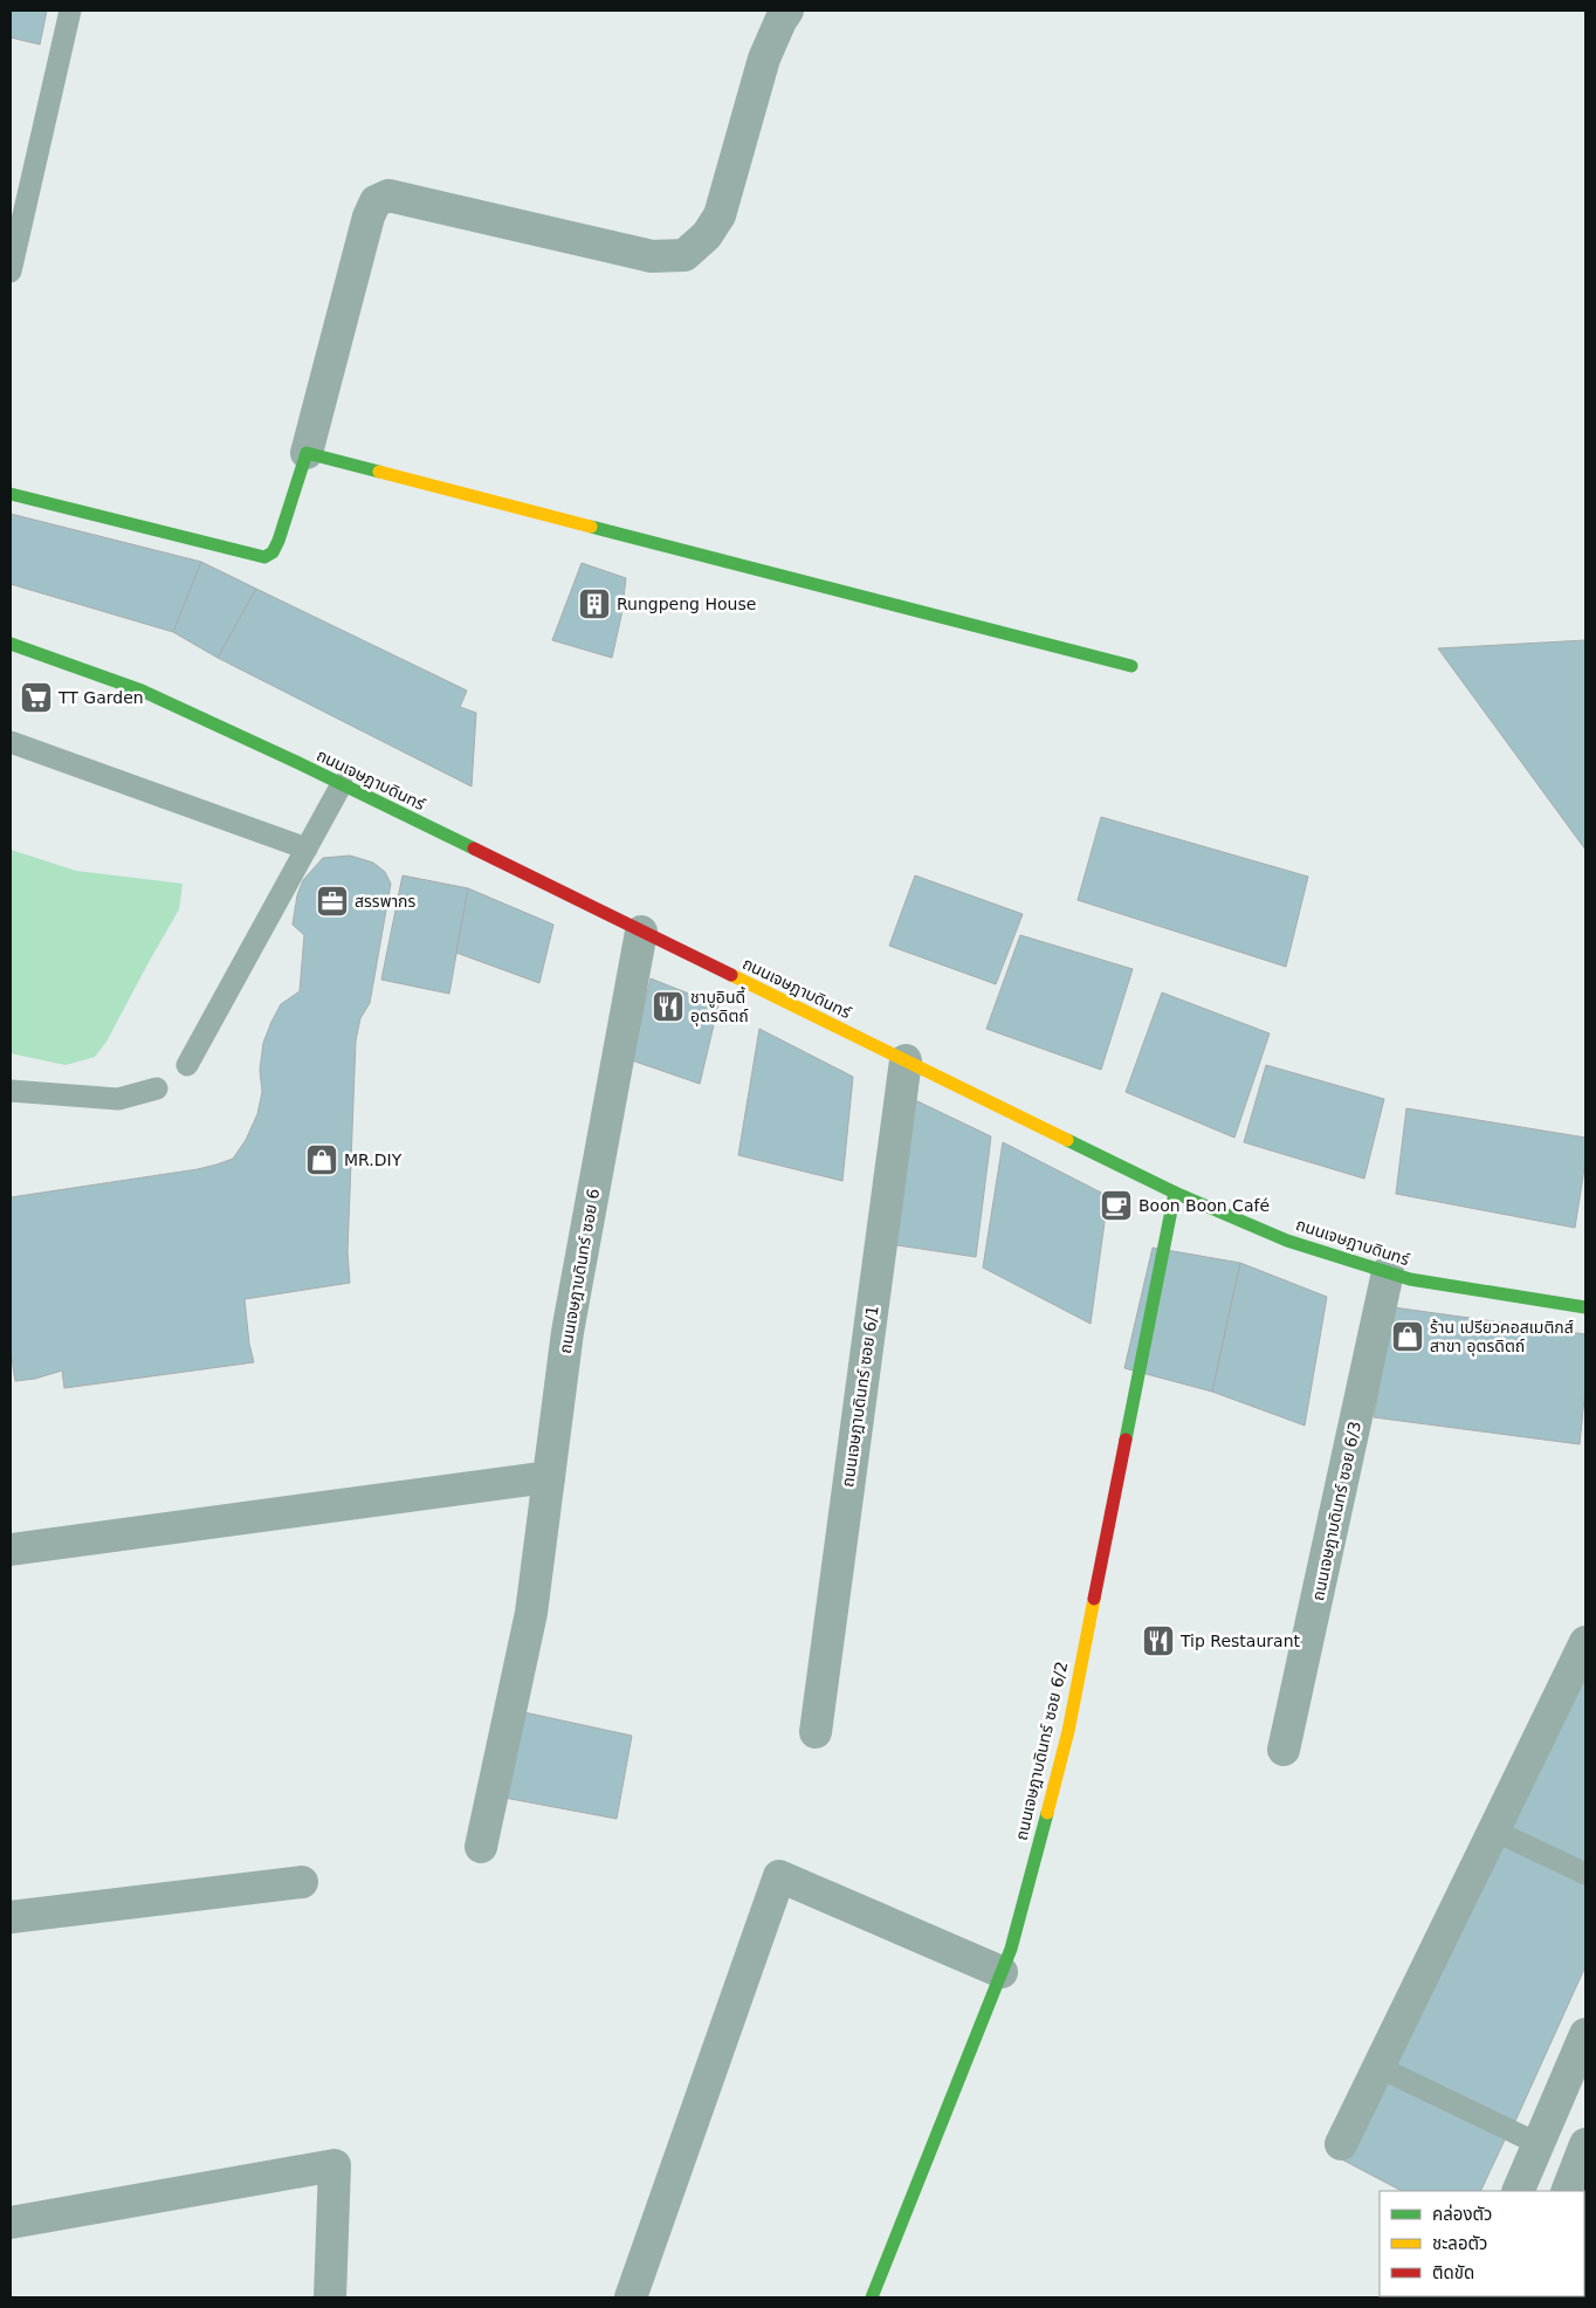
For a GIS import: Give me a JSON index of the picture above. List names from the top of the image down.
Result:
{
  "streets": {
    "street": [
      "ถนนเจษฎาบดินทร์",
      "ถนนเจษฎาบดินทร์ ซอย 6",
      "ถนนเจษฎาบดินทร์ ซอย 6/1",
      "ถนนเจษฎาบดินทร์ ซอย 6/3",
      "ถนนเจษฎาบดินทร์ ซอย 6/2"
    ]
  },
  "crossings": [
    ["ถนนเจษฎาบดินทร์", "ถนนเจษฎาบดินทร์ ซอย 6"],
    ["ถนนเจษฎาบดินทร์", "ถนนเจษฎาบดินทร์ ซอย 6/1"],
    ["ถนนเจษฎาบดินทร์", "ถนนเจษฎาบดินทร์ ซอย 6/3"],
    ["ถนนเจษฎาบดินทร์", "ถนนเจษฎาบดินทร์ ซอย 6/2"]
  ],
  "places": {
    "building": ["Rungpeng House"],
    "supermarket": ["TT Garden"],
    "office": ["สรรพากร"],
    "restaurant": ["ชาบูอินดี้ อุตรดิตถ์", "Tip Restaurant"],
    "shop": ["MR.DIY", "ร้าน เปรียวคอสเมติกส์ สาขา อุตรดิตถ์"],
    "cafe": ["Boon Boon Café"]
  },
  "legend": ["คล่องตัว", "ชะลอตัว", "ติดขัด"]
}
